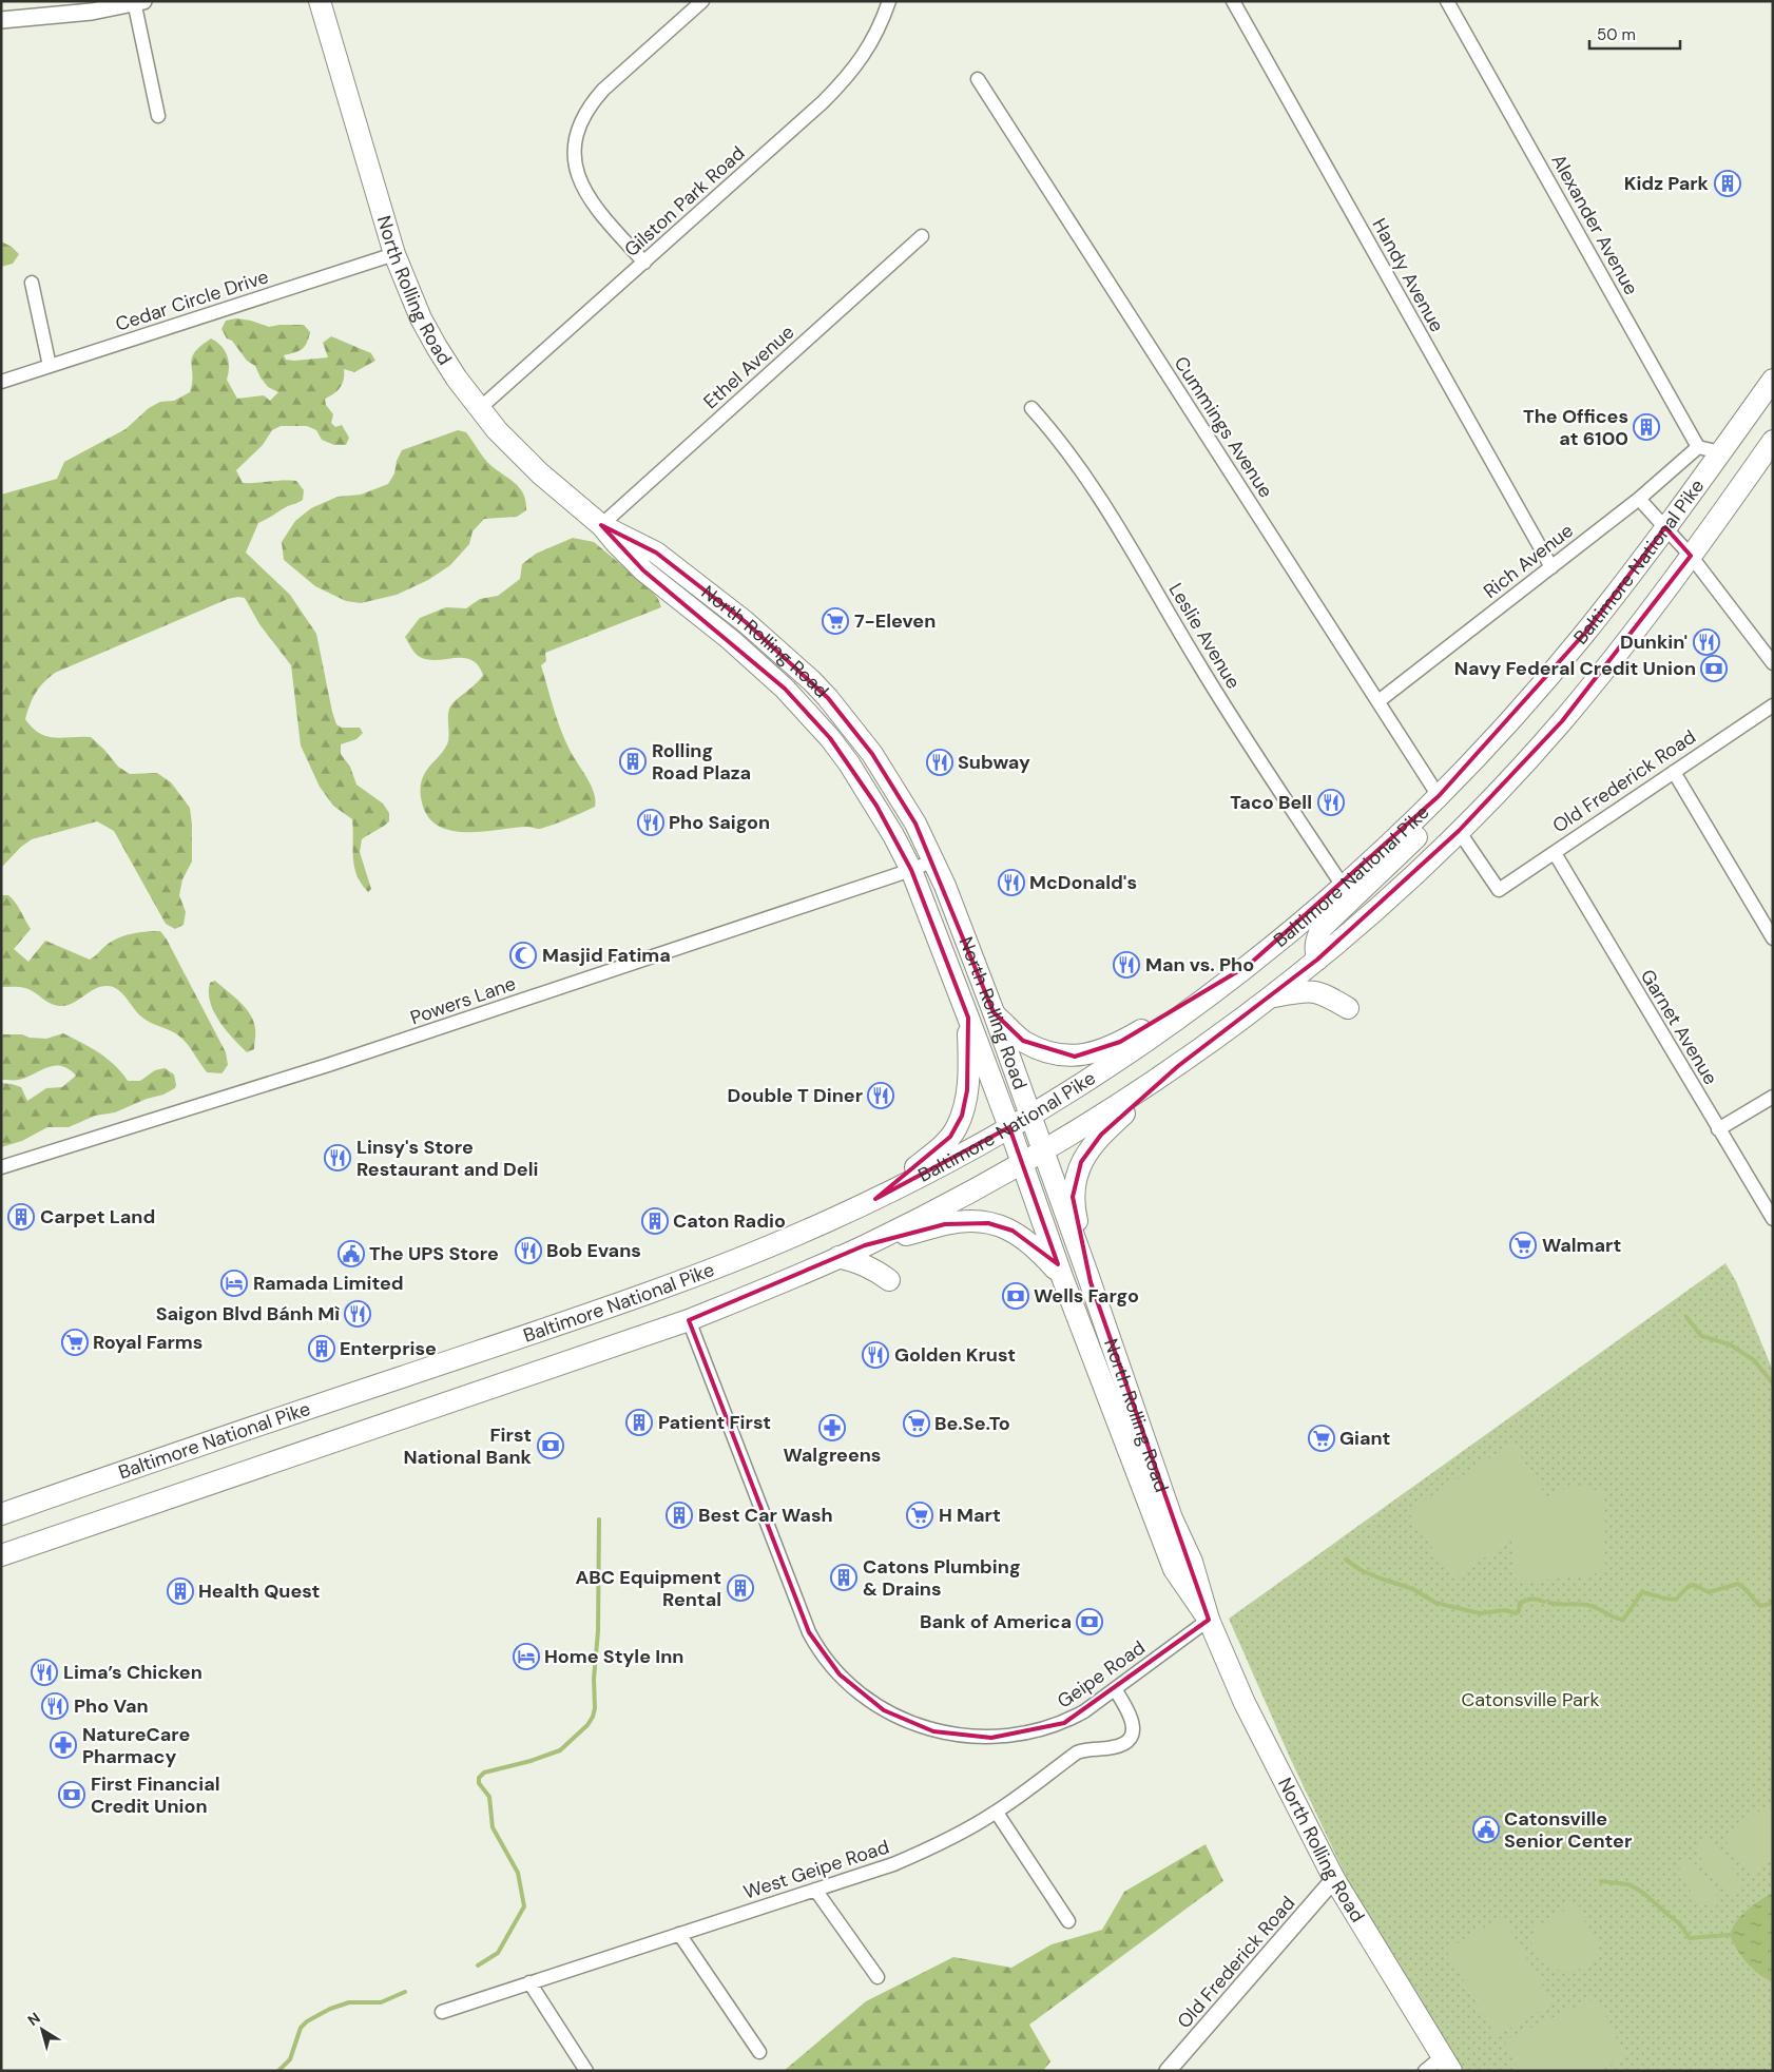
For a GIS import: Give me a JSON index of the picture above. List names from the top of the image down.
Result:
{
  "streets": {
    "main road": ["North Rolling Road", "Baltimore National Pike"],
    "street": [
      "Gilston Park Road",
      "Alexander Avenue",
      "Handy Avenue",
      "Cedar Circle Drive",
      "Ethel Avenue",
      "Cummings Avenue",
      "Rich Avenue",
      "Leslie Avenue",
      "Old Frederick Road",
      "Powers Lane",
      "Garnet Avenue",
      "Geipe Road",
      "West Geipe Road"
    ]
  },
  "crossings": [
    ["Gilston Park Road", "North Rolling Road"],
    ["Alexander Avenue", "Rich Avenue"],
    ["Handy Avenue", "Rich Avenue"],
    ["North Rolling Road", "Cedar Circle Drive"],
    ["North Rolling Road", "Ethel Avenue"],
    ["North Rolling Road", "Baltimore National Pike"],
    ["North Rolling Road", "Old Frederick Road"],
    ["North Rolling Road", "Powers Lane"],
    ["North Rolling Road", "Geipe Road"],
    ["Cummings Avenue", "Rich Avenue"],
    ["Cummings Avenue", "Baltimore National Pike"],
    ["Baltimore National Pike", "Leslie Avenue"],
    ["Baltimore National Pike", "Old Frederick Road"],
    ["Baltimore National Pike", "Geipe Road"],
    ["Old Frederick Road", "Garnet Avenue"],
    ["Geipe Road", "West Geipe Road"]
  ],
  "parks": ["Catonsville Park"],
  "places": {
    "building": [
      "Kidz Park",
      "The Offices at 6100",
      "Rolling Road Plaza",
      "Carpet Land",
      "Caton Radio",
      "Enterprise",
      "Patient First",
      "Best Car Wash",
      "Catons Plumbing & Drains",
      "ABC Equipment Rental",
      "Health Quest"
    ],
    "supermarket": [
      "7-Eleven",
      "Walmart",
      "Royal Farms",
      "Be.Se.To",
      "Giant",
      "H Mart"
    ],
    "restaurant": [
      "Dunkin'",
      "Subway",
      "Taco Bell",
      "Pho Saigon",
      "McDonald's",
      "Man vs. Pho",
      "Double T Diner",
      "Linsy's Store Restaurant and Deli",
      "Bob Evans",
      "Saigon Blvd Bánh Mì",
      "Golden Krust",
      "Lima’s Chicken",
      "Pho Van"
    ],
    "bank": [
      "Navy Federal Credit Union",
      "Wells Fargo",
      "First National Bank",
      "Bank of America",
      "First Financial Credit Union"
    ],
    "mosque": ["Masjid Fatima"],
    "public building": ["The UPS Store", "Catonsville Senior Center"],
    "hotel": ["Ramada Limited", "Home Style Inn"],
    "pharmacy": ["Walgreens", "NatureCare Pharmacy"]
  },
  "scale_bar": "50 m",
  "north": "top left"
}
